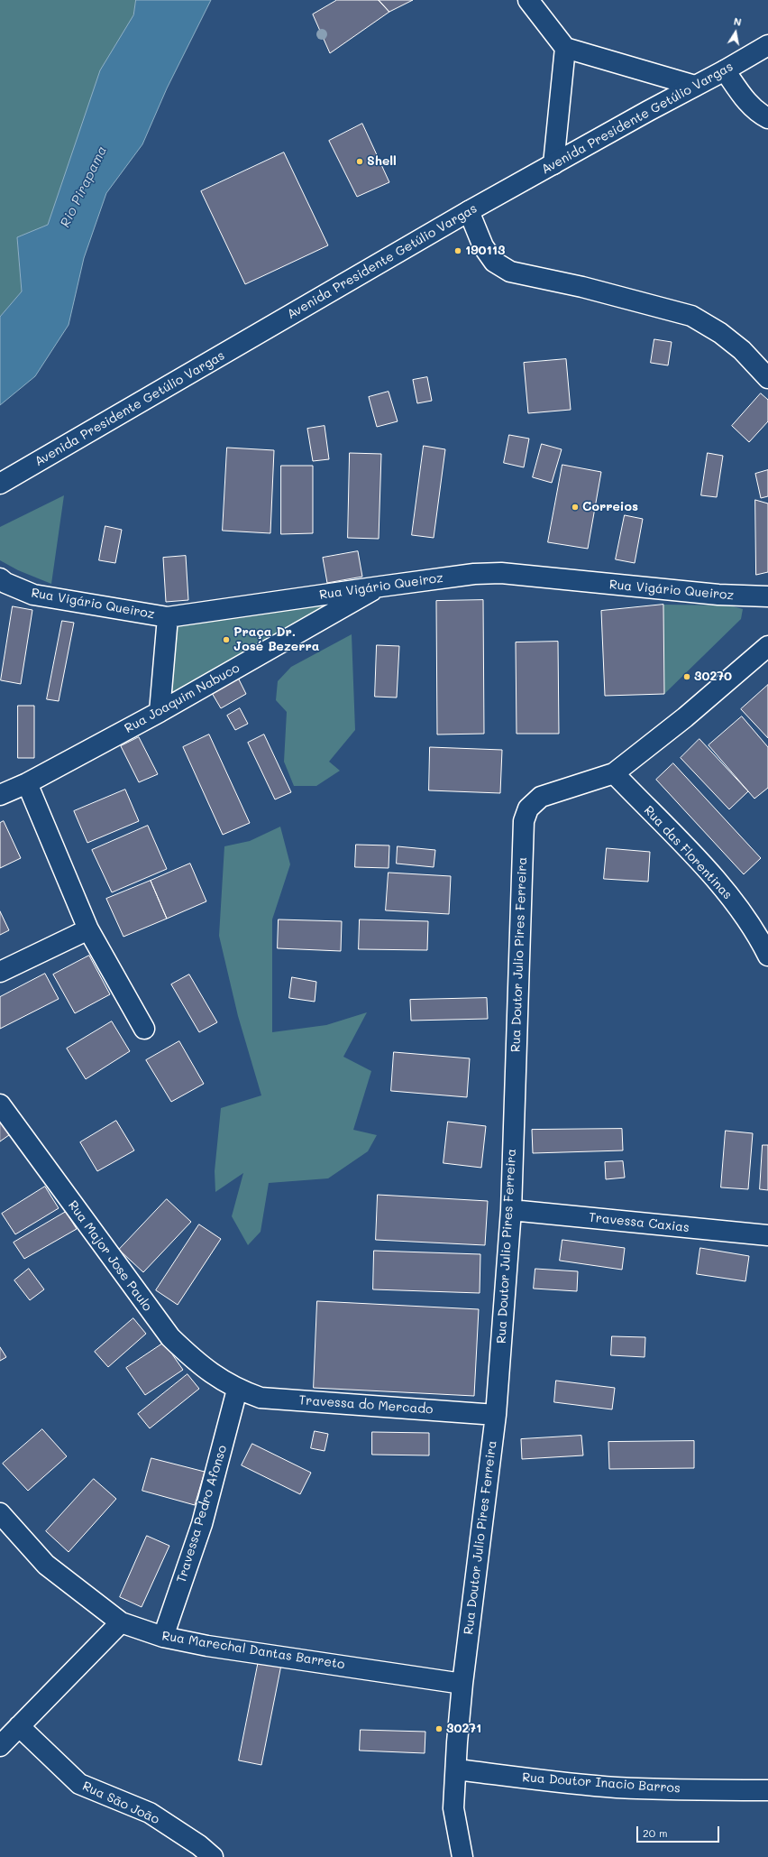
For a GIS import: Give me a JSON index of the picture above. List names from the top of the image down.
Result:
{
  "streets": {
    "street": [
      "Avenida Presidente Getúlio Vargas",
      "Rua Vigário Queiroz",
      "Rua Joaquim Nabuco",
      "Rua das Florentinas",
      "Rua Doutor Julio Pires Ferreira",
      "Travessa Caxias",
      "Rua Major Jose Paulo",
      "Travessa do Mercado",
      "Travessa Pedro Afonso",
      "Rua Marechal Dantas Barreto",
      "Rua Doutor Inacio Barros",
      "Rua São João"
    ]
  },
  "crossings": [
    ["Rua Vigário Queiroz", "Rua Joaquim Nabuco"],
    ["Rua das Florentinas", "Rua Doutor Julio Pires Ferreira"],
    ["Rua Doutor Julio Pires Ferreira", "Travessa Caxias"],
    ["Rua Doutor Julio Pires Ferreira", "Travessa do Mercado"],
    ["Rua Doutor Julio Pires Ferreira", "Rua Marechal Dantas Barreto"],
    ["Rua Doutor Julio Pires Ferreira", "Rua Doutor Inacio Barros"],
    ["Rua Major Jose Paulo", "Travessa do Mercado"],
    ["Rua Major Jose Paulo", "Travessa Pedro Afonso"],
    ["Travessa do Mercado", "Travessa Pedro Afonso"],
    ["Travessa Pedro Afonso", "Rua Marechal Dantas Barreto"]
  ],
  "water": ["Rio Pirapama"],
  "places": [
    "Shell",
    "190113",
    "Correios",
    "Praça Dr. José Bezerra",
    "30270",
    "30271"
  ],
  "scale_bar": "20 m",
  "north": "top"
}
